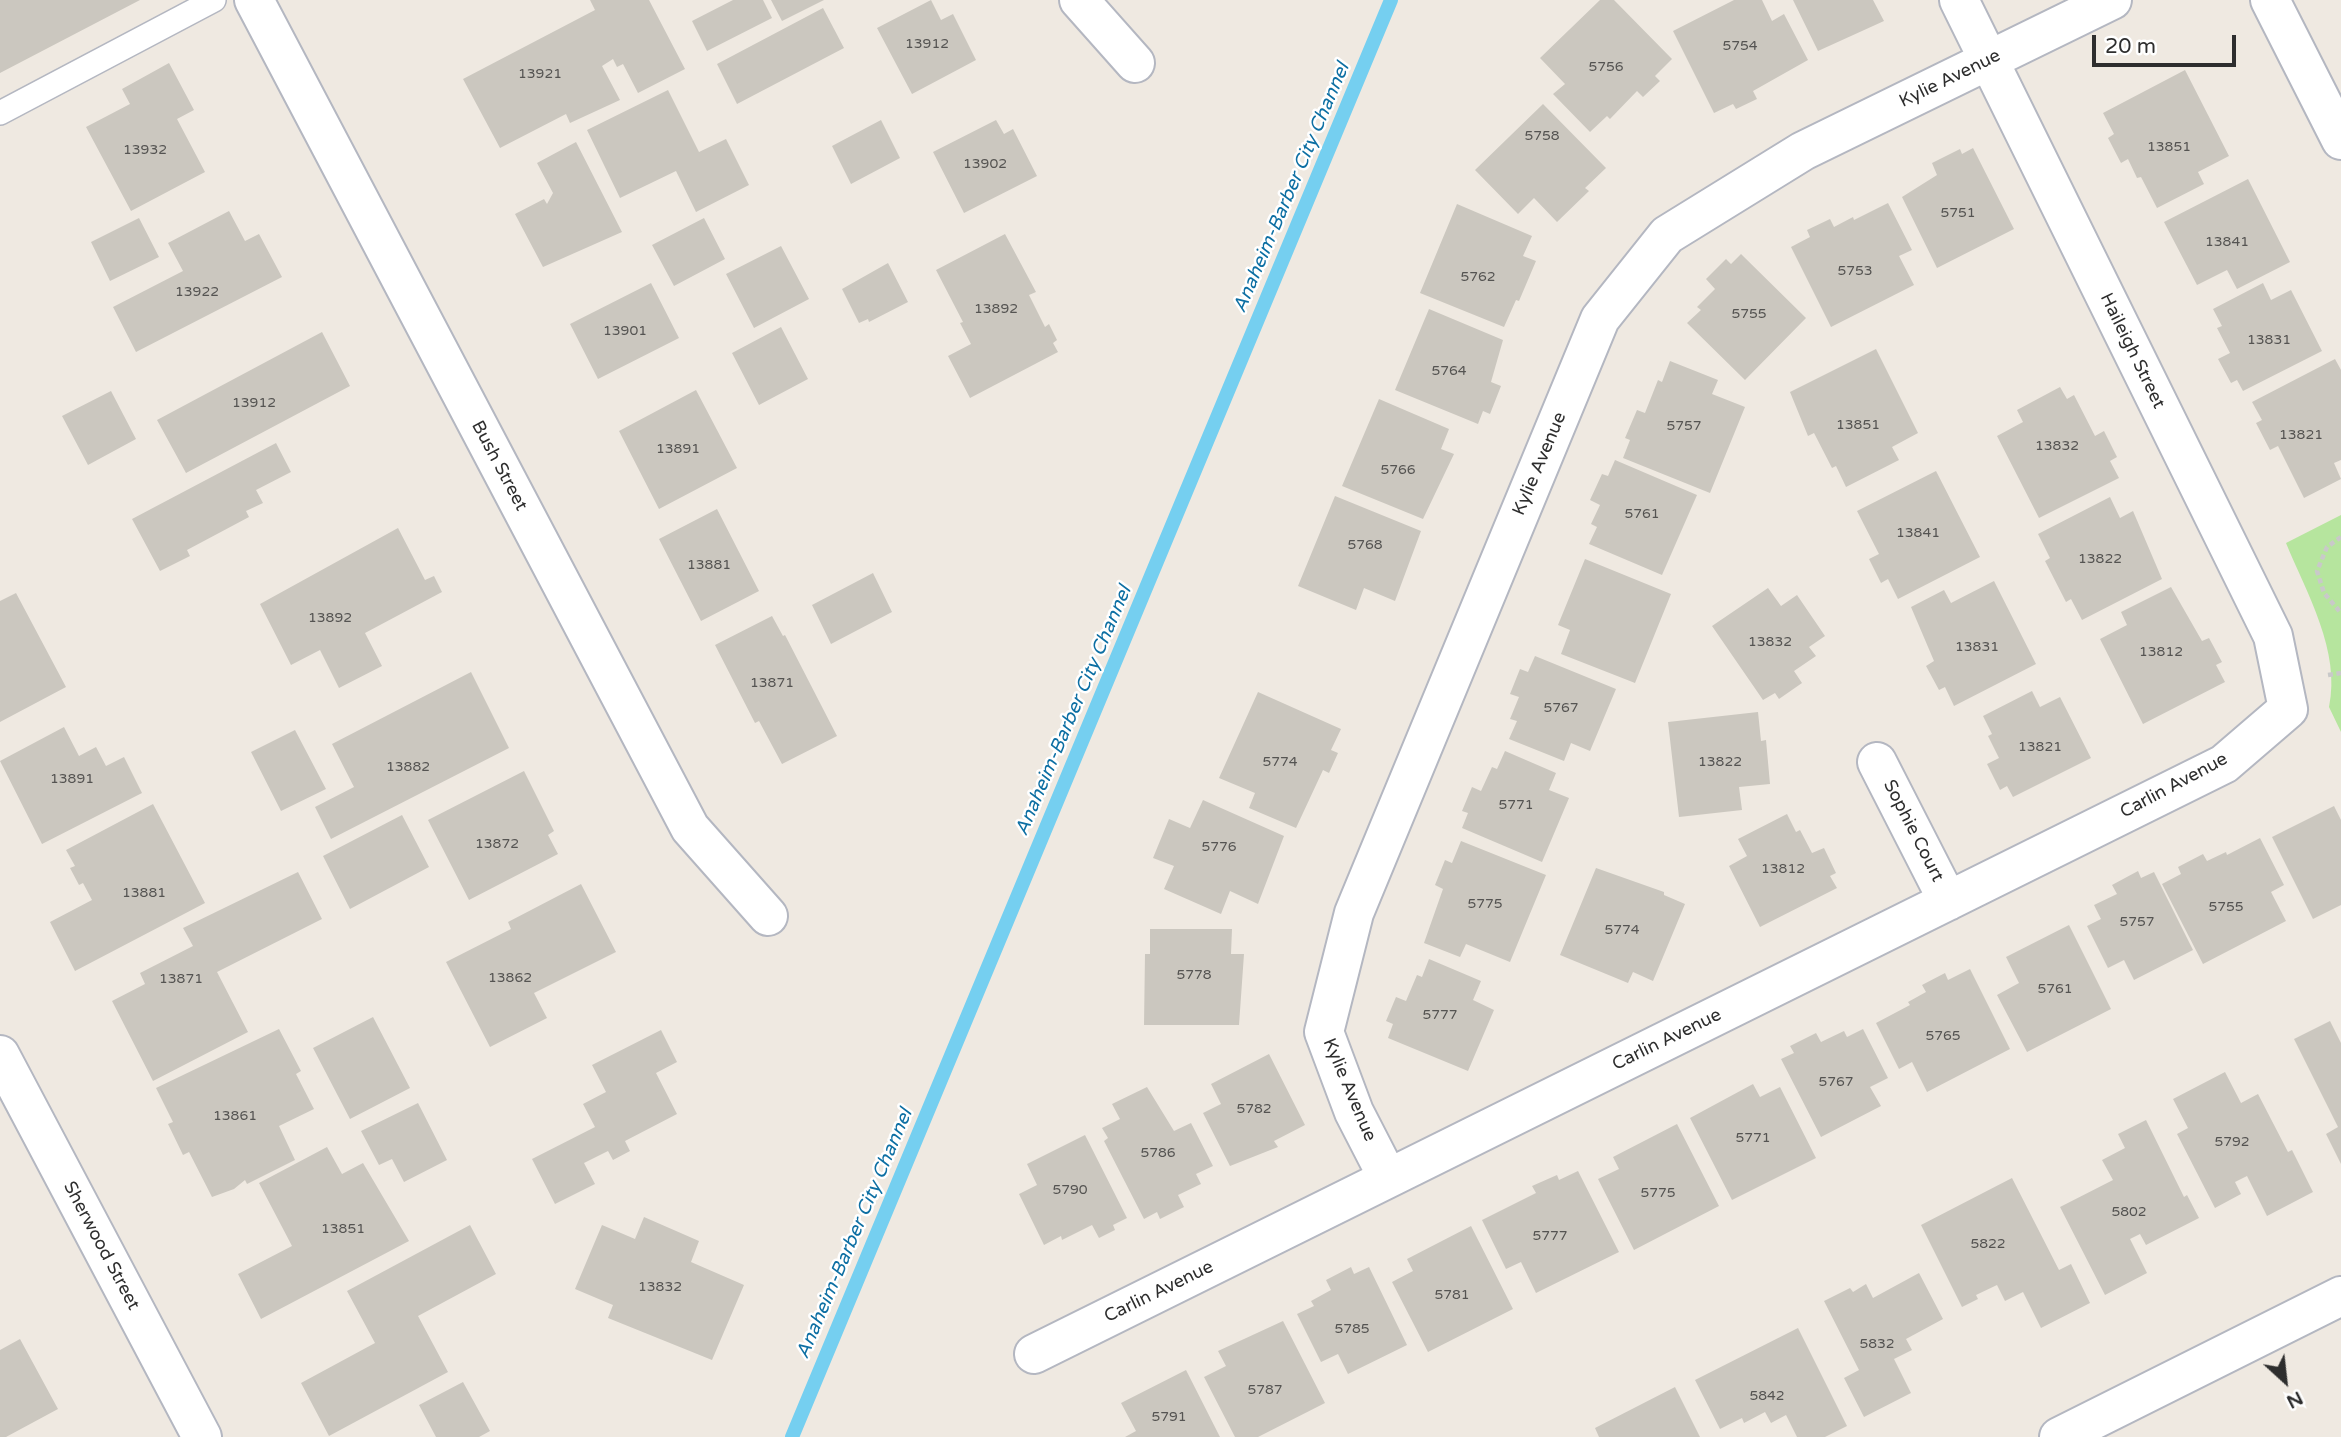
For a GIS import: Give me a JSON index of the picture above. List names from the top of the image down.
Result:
{
  "streets": {
    "street": [
      "Kylie Avenue",
      "Haileigh Street",
      "Bush Street",
      "Carlin Avenue",
      "Sophie Court",
      "Sherwood Street"
    ]
  },
  "crossings": [
    ["Kylie Avenue", "Haileigh Street"],
    ["Kylie Avenue", "Carlin Avenue"],
    ["Haileigh Street", "Carlin Avenue"],
    ["Carlin Avenue", "Sophie Court"]
  ],
  "water": ["Anaheim-Barber City Channel"],
  "house_numbers": [
    "13912",
    "5754",
    "5756",
    "13921",
    "5758",
    "13851",
    "13932",
    "13902",
    "5751",
    "13841",
    "5753",
    "5762",
    "13922",
    "13892",
    "5755",
    "13901",
    "13831",
    "5764",
    "13912",
    "13851",
    "5757",
    "13821",
    "13832",
    "13891",
    "5766",
    "5761",
    "13841",
    "5768",
    "13822",
    "13881",
    "13892",
    "13832",
    "13831",
    "13812",
    "13871",
    "5767",
    "13821",
    "5774",
    "13822",
    "13882",
    "13891",
    "5771",
    "13872",
    "5776",
    "13812",
    "13881",
    "5775",
    "5755",
    "5757",
    "5774",
    "5778",
    "13862",
    "13871",
    "5761",
    "5777",
    "5765",
    "5767",
    "5782",
    "13861",
    "5771",
    "5792",
    "5786",
    "5790",
    "5775",
    "5802",
    "13851",
    "5777",
    "5822",
    "13832",
    "5781",
    "5785",
    "5832",
    "5787",
    "5842",
    "5791"
  ],
  "scale_bar": "20 m",
  "north": "bottom right"
}
